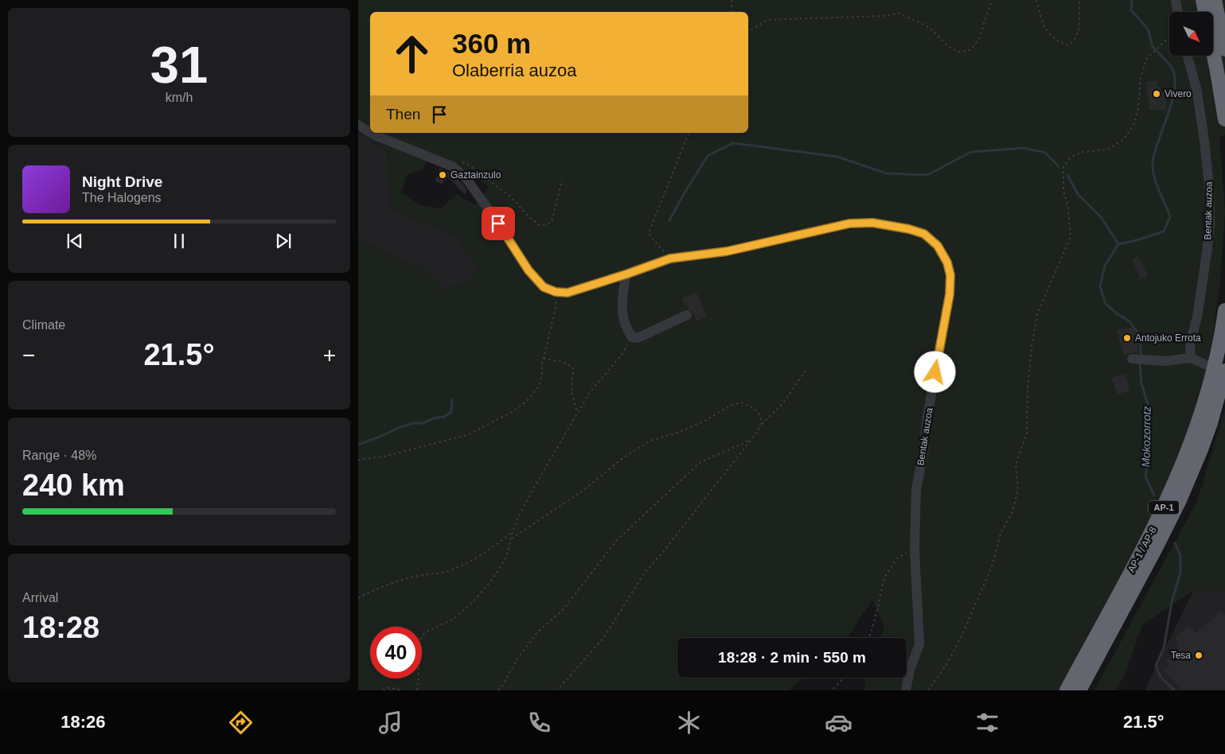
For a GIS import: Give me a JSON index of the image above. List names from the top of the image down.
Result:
{
  "streets": {
    "highway": ["AP-1", "AP-1 / AP-8"],
    "street": ["Bentak auzoa"]
  },
  "water": ["Mokozorrotz"],
  "places": [
    "Vivero",
    "Gaztainzulo",
    "Antojuko Errota",
    "Tesa"
  ],
  "north": "bottom right",
  "page": {
    "tile": [
      ["31", "km/h"],
      "Climate",
      ["Range · 48%", "240 km"],
      ["Arrival", "18:28"]
    ],
    "turn": ["360 m", "Olaberria auzoa"],
    "then": "Then",
    "song": ["Night Drive", "The Halogens"],
    "heat": ["−", "21.5°", "+"],
    "limit": "40",
    "trip": "18:28 · 2 min · 550 m",
    "tabs": ["18:26", "21.5°"]
  }
}
